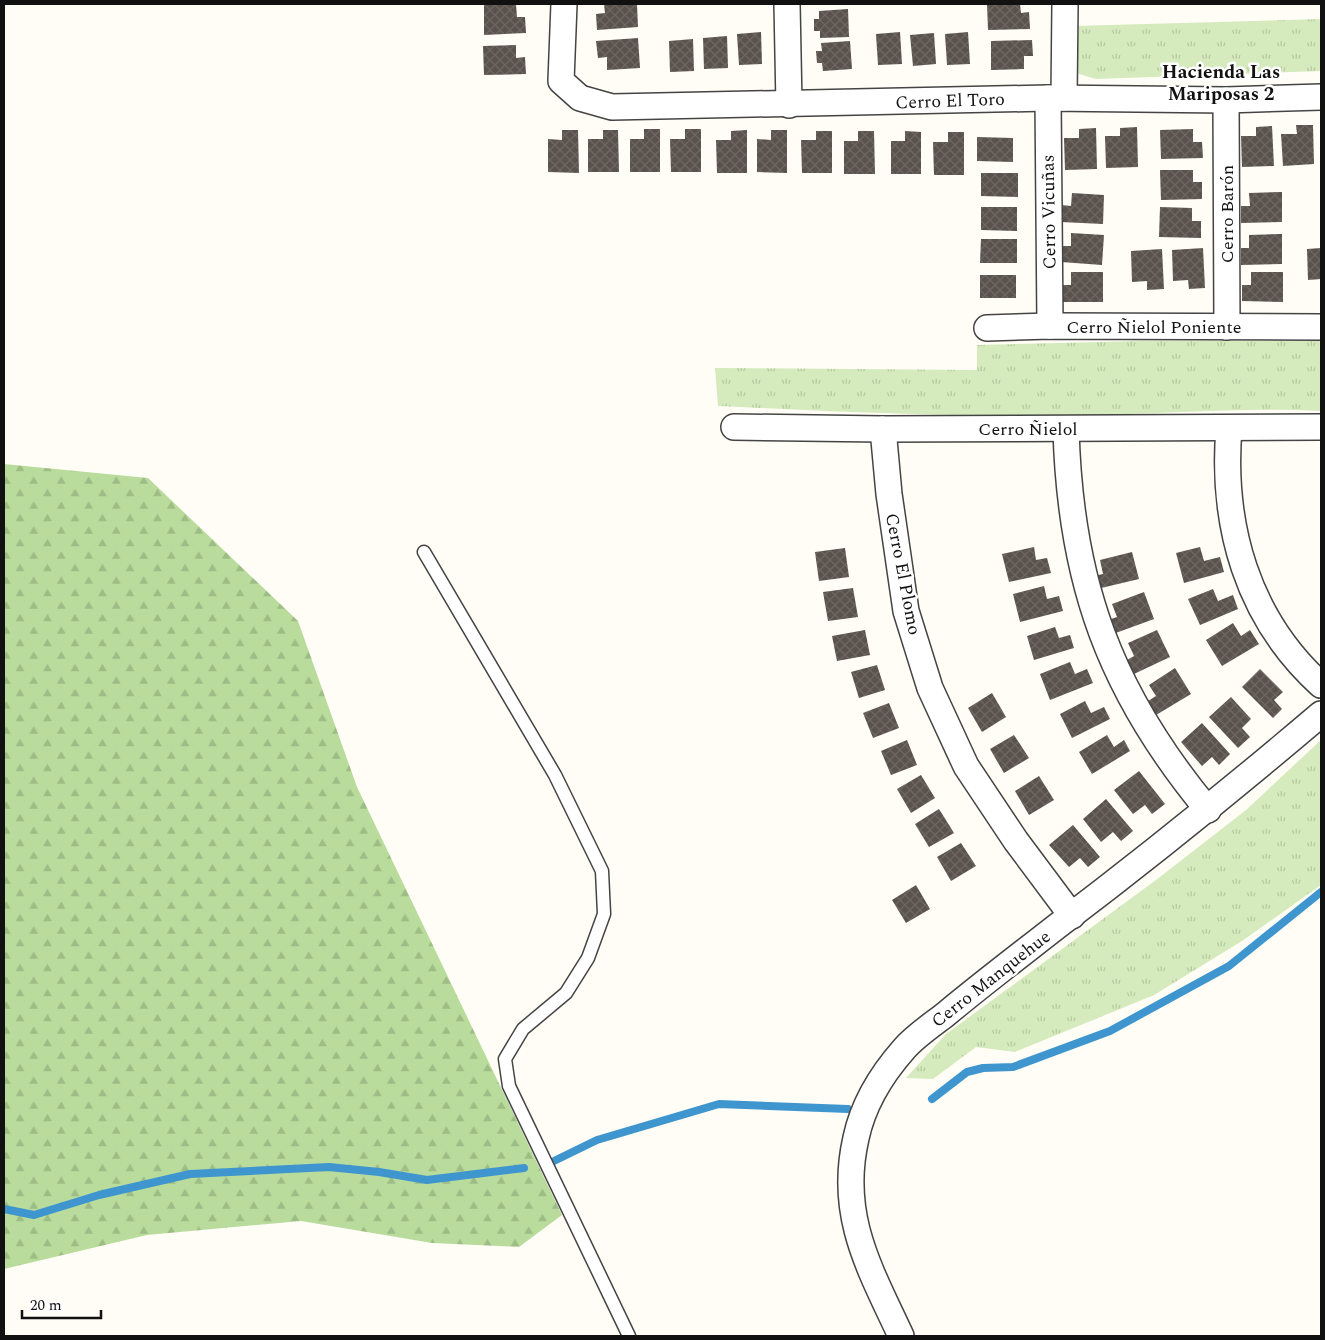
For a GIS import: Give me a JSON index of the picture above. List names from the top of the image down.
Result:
{
  "streets": {
    "street": [
      "Cerro El Toro",
      "Cerro Vicuñas",
      "Cerro Barón",
      "Cerro Ñielol Poniente",
      "Cerro Ñielol",
      "Cerro El Plomo",
      "Cerro Manquehue"
    ]
  },
  "crossings": [
    ["Cerro El Toro", "Cerro Vicuñas"],
    ["Cerro El Toro", "Cerro Barón"],
    ["Cerro Vicuñas", "Cerro Ñielol Poniente"],
    ["Cerro Barón", "Cerro Ñielol Poniente"],
    ["Cerro Ñielol", "Cerro El Plomo"],
    ["Cerro El Plomo", "Cerro Manquehue"]
  ],
  "districts": ["Hacienda Las Mariposas 2"],
  "scale_bar": "20 m"
}
